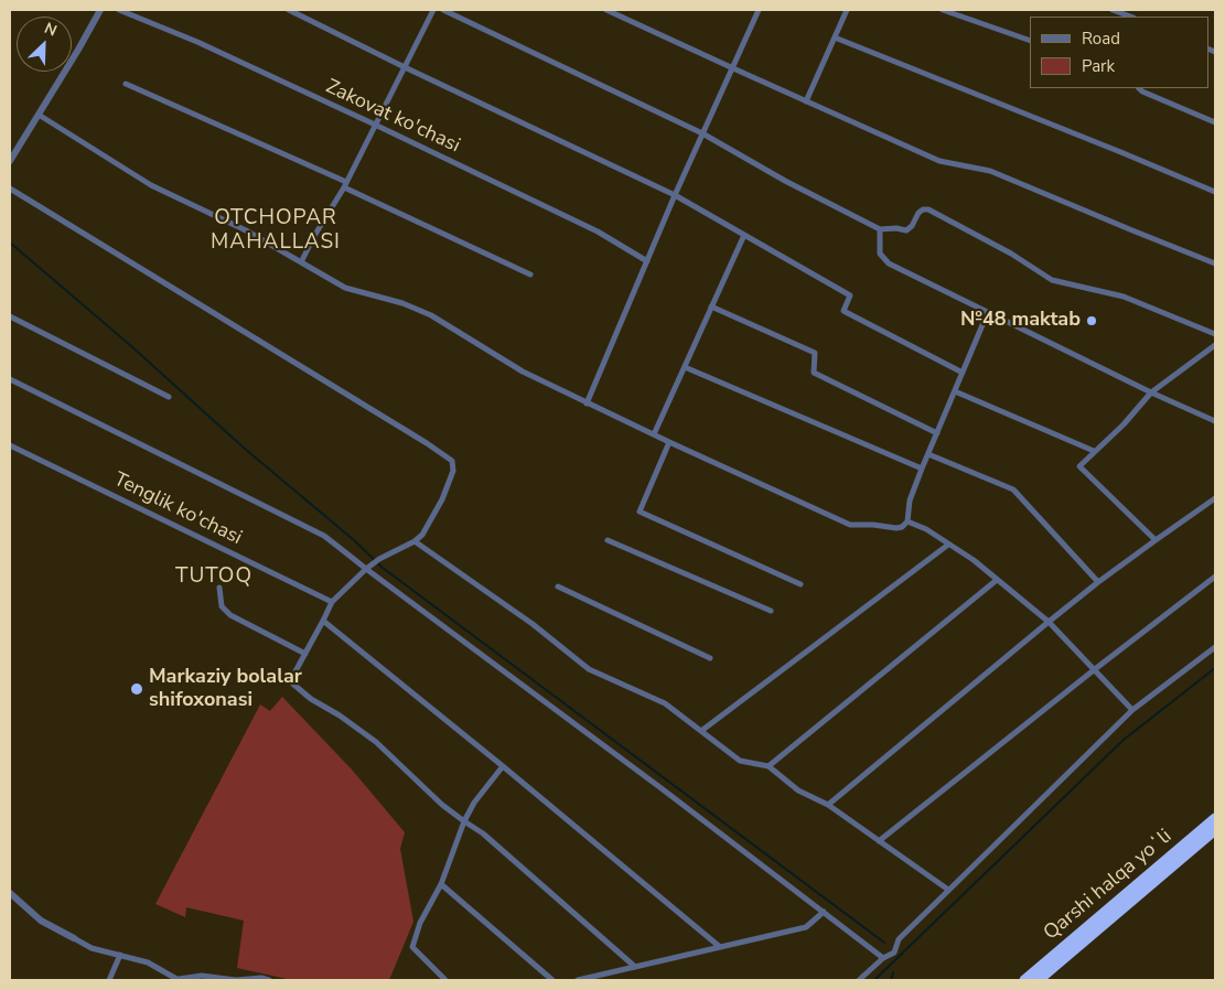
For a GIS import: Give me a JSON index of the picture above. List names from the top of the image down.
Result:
{
  "streets": {
    "highway": ["Qarshi halqa yoʻli"],
    "street": ["Zakovat ko'chasi", "Tenglik ko'chasi"]
  },
  "districts": ["OTCHOPAR MAHALLASI", "TUTOQ"],
  "places": ["№48 maktab", "Markaziy bolalar shifoxonasi"],
  "legend": ["Road", "Park"],
  "north": "top right"
}
